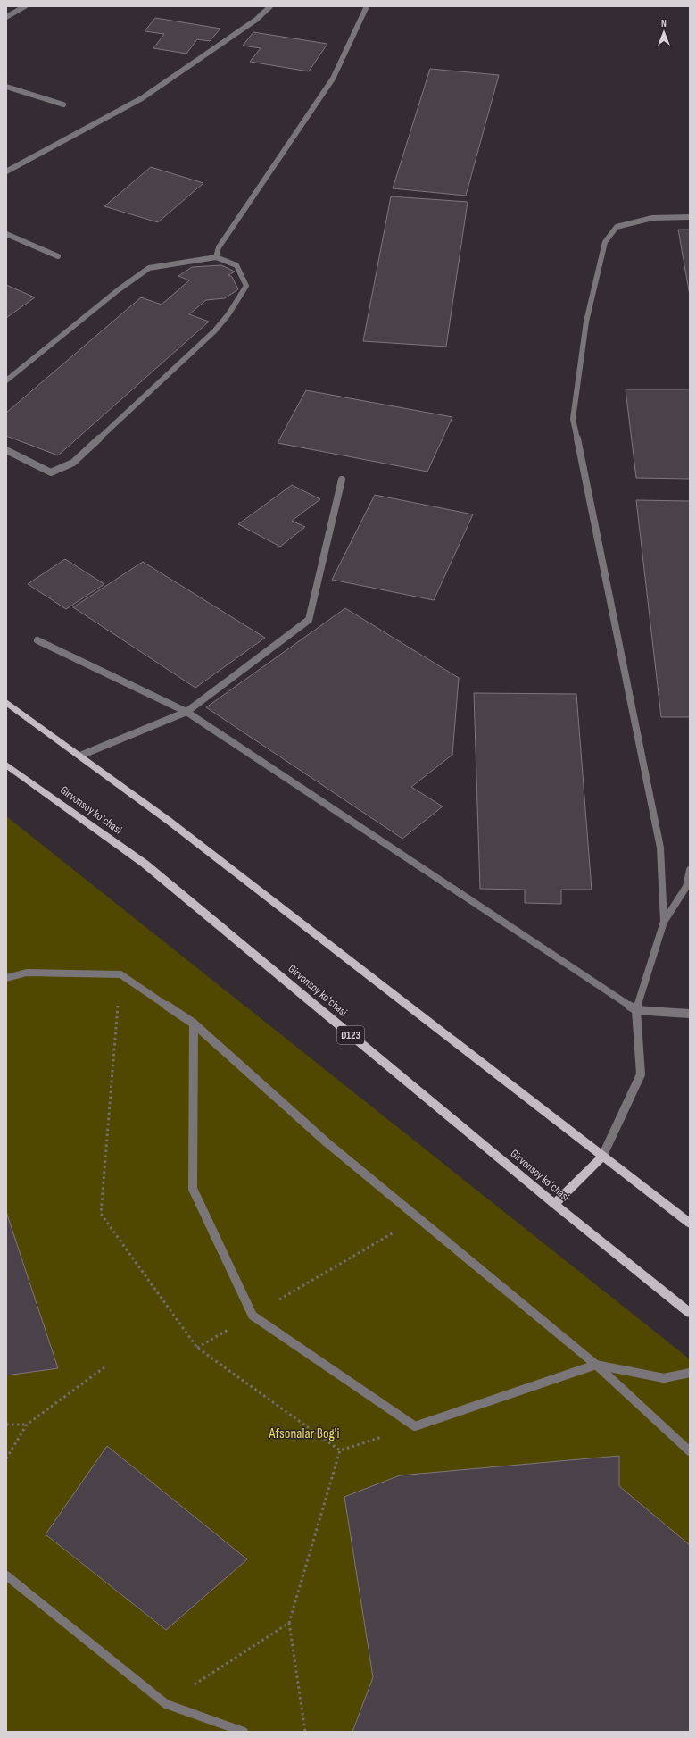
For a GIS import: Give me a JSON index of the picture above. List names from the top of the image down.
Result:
{
  "streets": {
    "main road": ["Girvonsoy koʻchasi", "D123"]
  },
  "parks": ["Afsonalar Bog'i"],
  "north": "top"
}
